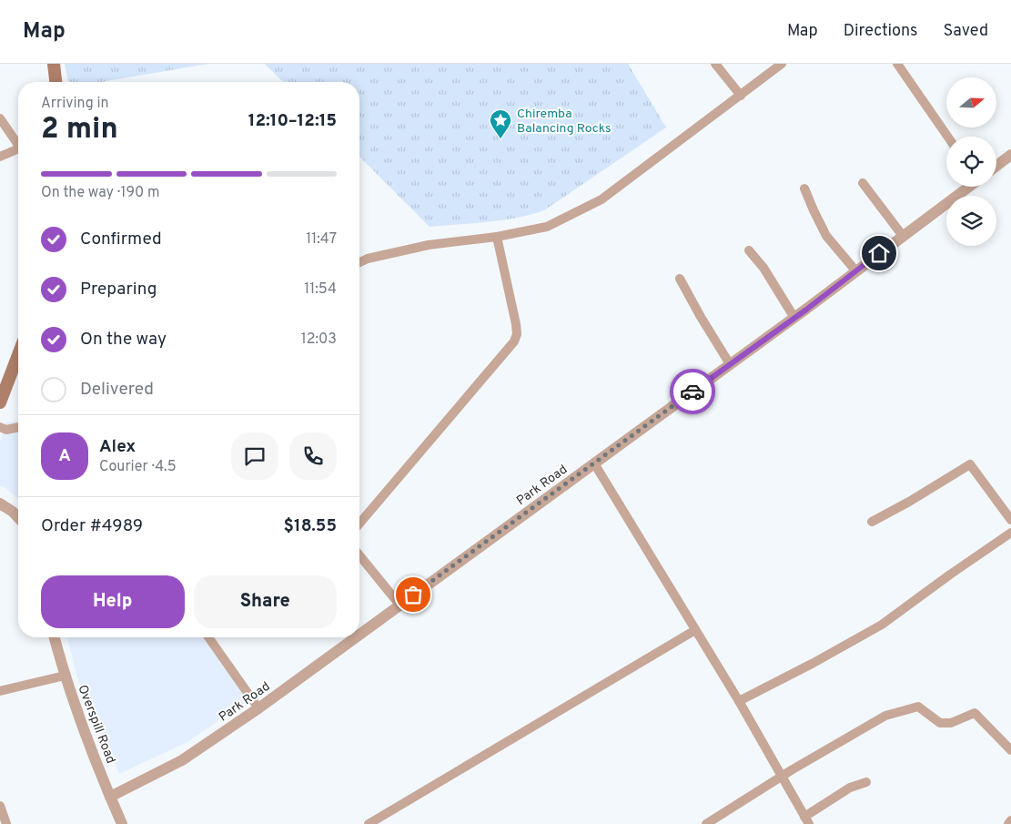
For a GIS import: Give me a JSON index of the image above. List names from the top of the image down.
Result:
{
  "streets": {
    "street": ["Park Road", "Overspill Road"]
  },
  "crossings": [
    ["Park Road", "Overspill Road"]
  ],
  "places": {
    "place": ["Chiremba Balancing Rocks"]
  },
  "north": "right",
  "page": {
    "header": "Map",
    "nav": ["Map", "Directions", "Saved"],
    "heading": ["2 min", "Arriving in", "12:10–12:15"],
    "panel": [
      "Alex",
      "Courier · 4.5",
      "Order #4989",
      "$18.55"
    ],
    "bar": "On the way · 190 m",
    "list": [
      ["Confirmed", "11:47"],
      ["Preparing", "11:54"],
      ["On the way", "12:03"],
      "Delivered"
    ],
    "round": "A",
    "buttons": ["Help", "Share"]
  }
}
